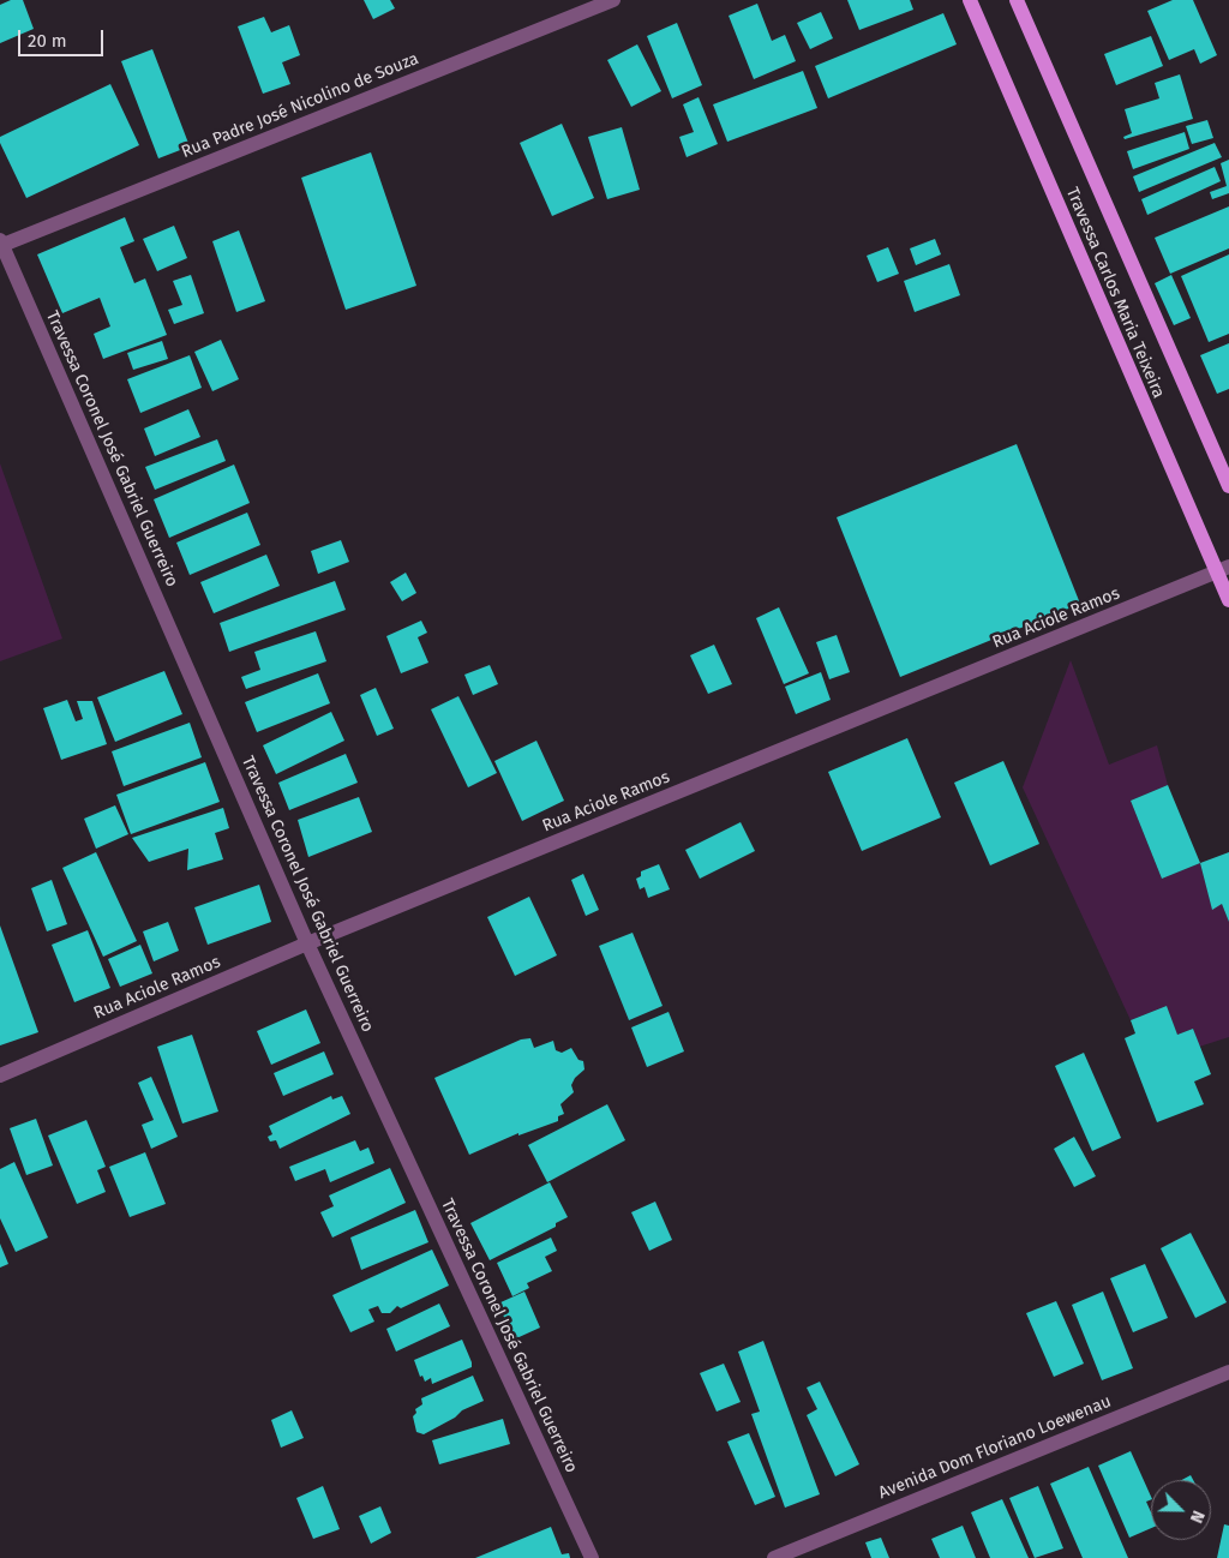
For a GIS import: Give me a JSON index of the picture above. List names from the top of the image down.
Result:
{
  "streets": {
    "main road": ["Travessa Carlos Maria Teixeira"],
    "street": [
      "Rua Padre José Nicolino de Souza",
      "Travessa Coronel José Gabriel Guerreiro",
      "Rua Aciole Ramos",
      "Avenida Dom Floriano Loewenau"
    ]
  },
  "crossings": [
    ["Rua Padre José Nicolino de Souza", "Travessa Coronel José Gabriel Guerreiro"],
    ["Travessa Carlos Maria Teixeira", "Rua Aciole Ramos"],
    ["Travessa Coronel José Gabriel Guerreiro", "Rua Aciole Ramos"]
  ],
  "scale_bar": "20 m",
  "north": "bottom right"
}
